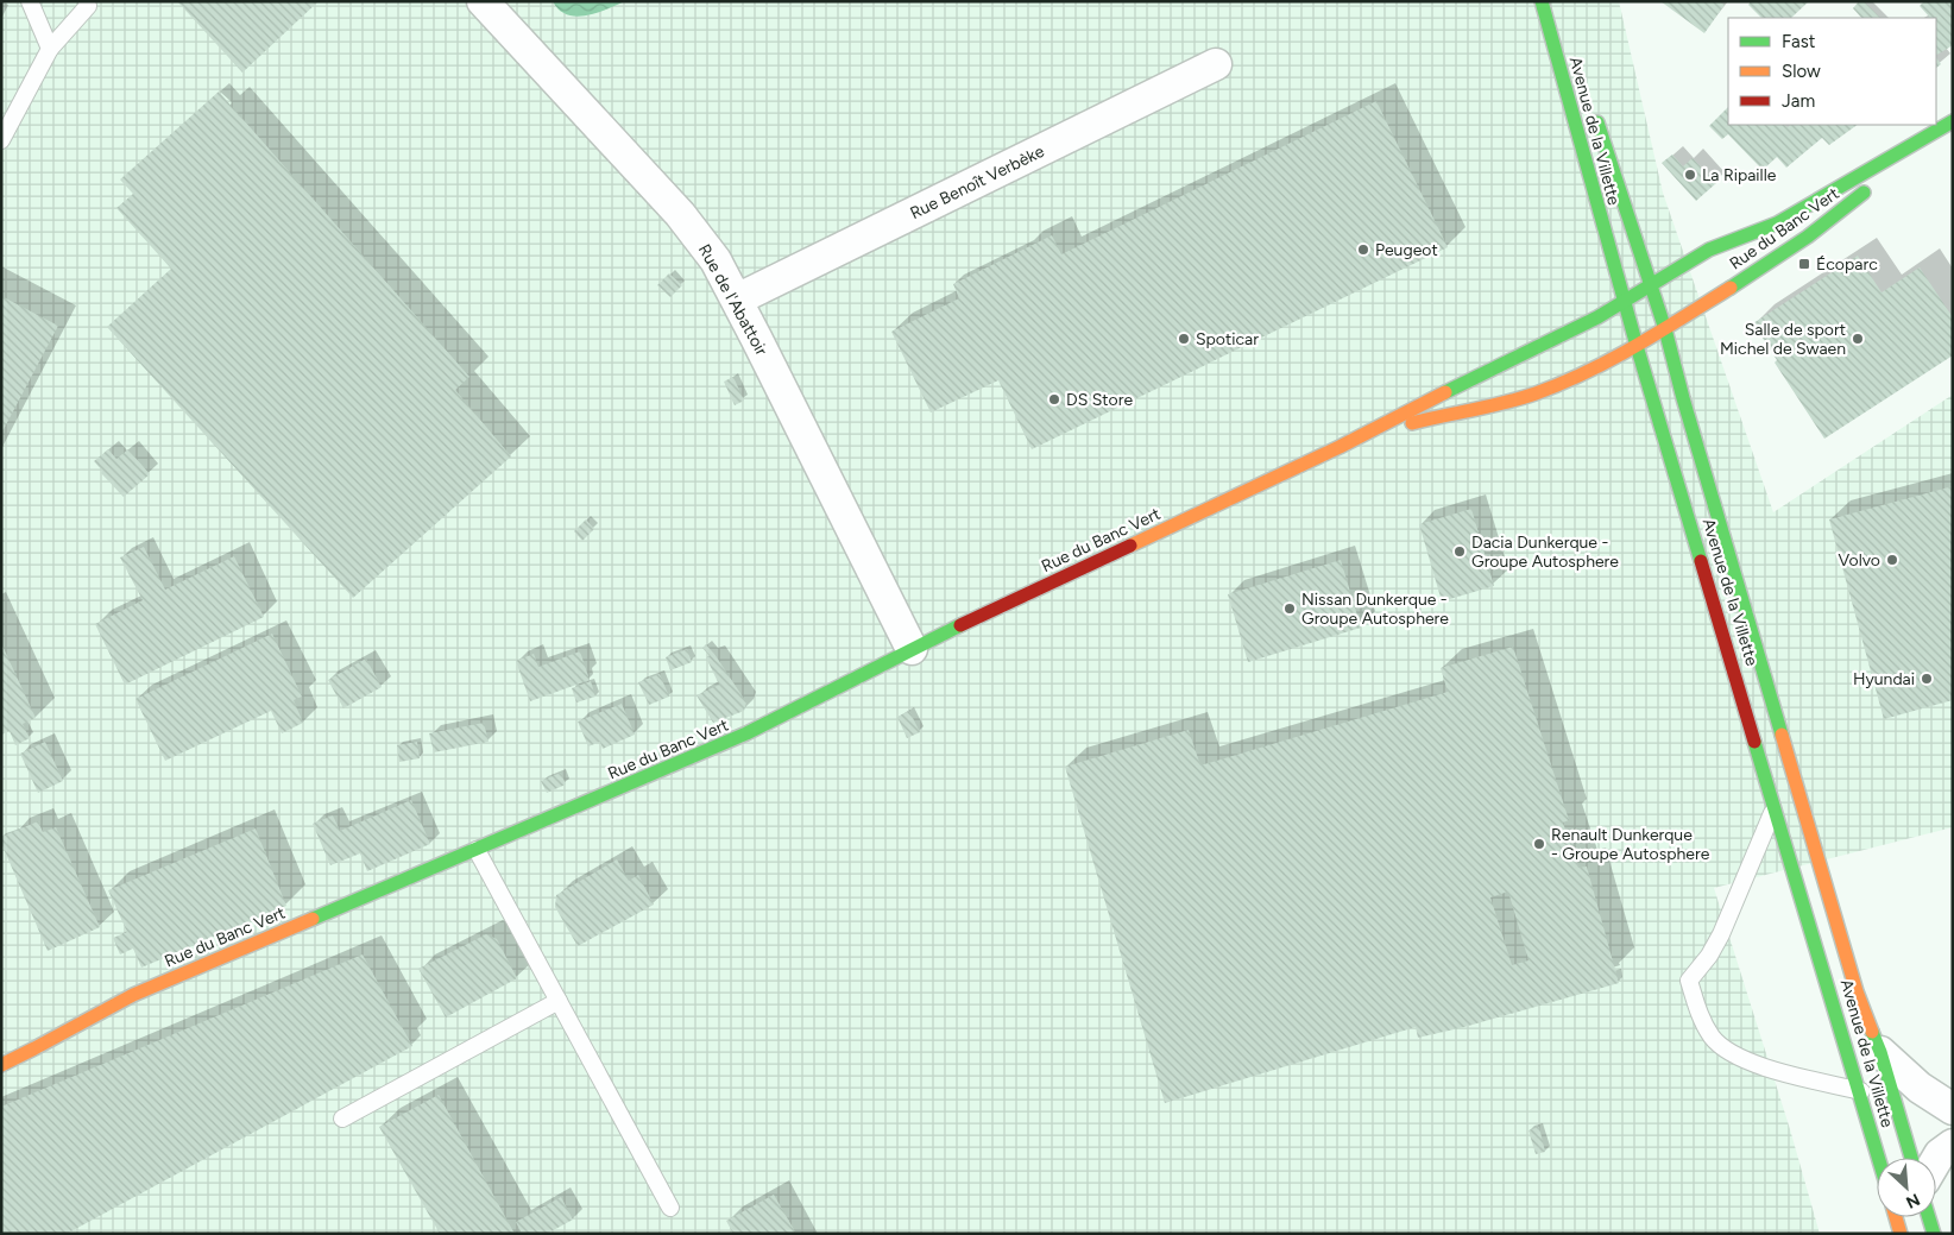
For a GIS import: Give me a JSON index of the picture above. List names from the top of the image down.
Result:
{
  "streets": {
    "street": [
      "Avenue de la Villette",
      "Rue Benoît Verbèke",
      "Rue du Banc Vert",
      "Rue de l'Abattoir"
    ]
  },
  "crossings": [
    ["Avenue de la Villette", "Rue du Banc Vert"],
    ["Rue Benoît Verbèke", "Rue de l'Abattoir"],
    ["Rue du Banc Vert", "Rue de l'Abattoir"]
  ],
  "places": {
    "other": [
      "La Ripaille",
      "Peugeot",
      "Spoticar",
      "Salle de sport Michel de Swaen",
      "DS Store",
      "Dacia Dunkerque - Groupe Autosphere",
      "Volvo",
      "Nissan Dunkerque - Groupe Autosphere",
      "Hyundai",
      "Renault Dunkerque - Groupe Autosphere"
    ],
    "transit": ["Écoparc"]
  },
  "legend": ["Fast", "Slow", "Jam"],
  "north": "bottom right"
}
